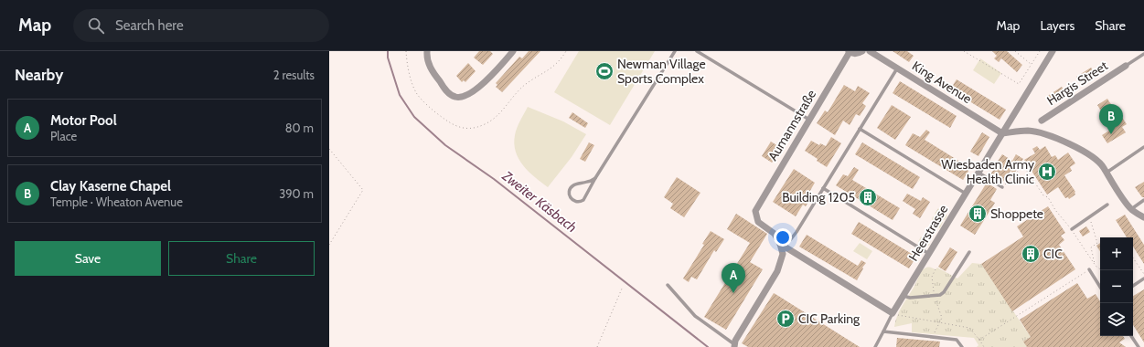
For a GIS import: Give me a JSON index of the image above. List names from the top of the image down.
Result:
{
  "streets": {
    "street": [
      "King Avenue",
      "Hargis Street",
      "Aumannstraße",
      "Heerstrasse"
    ]
  },
  "crossings": [
    ["King Avenue", "Heerstrasse"]
  ],
  "water": ["Zweiter Käsbach"],
  "places": {
    "sports": ["Newman Village Sports Complex"],
    "hospital": ["Wiesbaden Army Health Clinic"],
    "building": ["Building 1205", "Shoppete", "CIC"],
    "parking": ["CIC Parking"]
  },
  "page": {
    "header": "Map",
    "search": "Search here",
    "nav": ["Map", "Layers", "Share"],
    "heading": ["Nearby", "2 results"],
    "list": [
      {
        "mark": "A",
        "name": "Motor Pool",
        "note": "Place",
        "value": "80 m"
      },
      {
        "mark": "B",
        "name": "Clay Kaserne Chapel",
        "note": "Temple · Wheaton Avenue",
        "value": "390 m"
      }
    ],
    "pins": ["B", "A"],
    "buttons": ["Save", "Share"],
    "map_buttons": ["+", "−"]
  }
}
